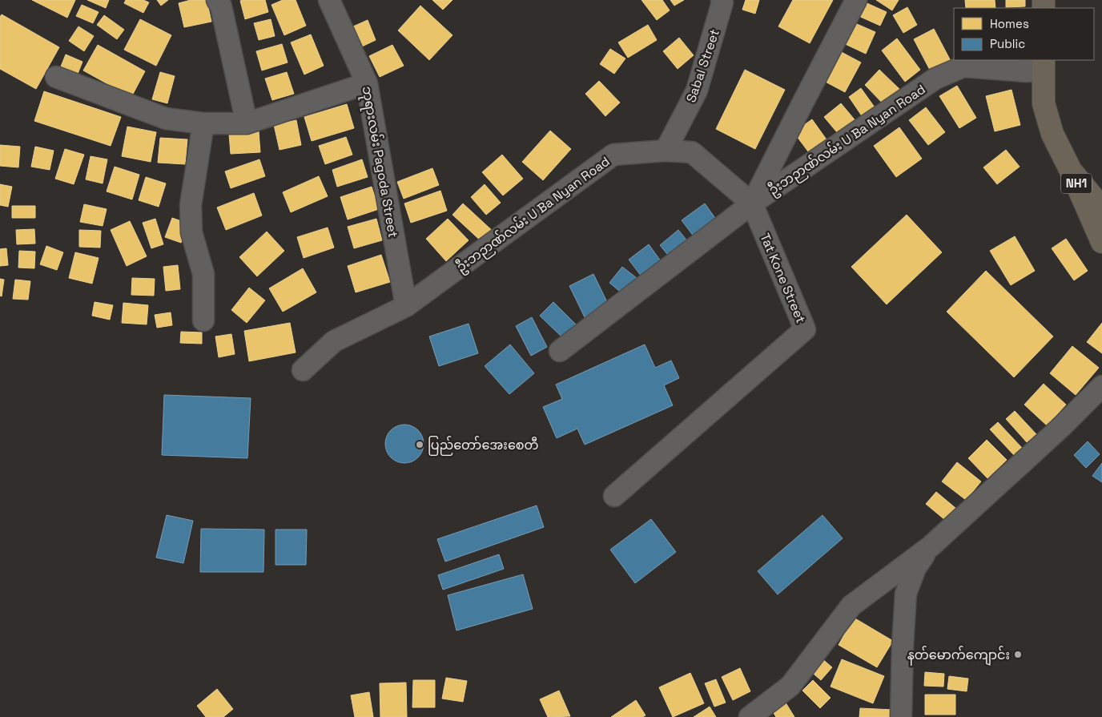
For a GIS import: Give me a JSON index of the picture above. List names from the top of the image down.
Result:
{
  "streets": {
    "highway": ["NH1"],
    "street": [
      "Sabal Street",
      "ဦးဘဉာဏ်လမ်း U Ba Nyan Road",
      "ဘုရားလမ်း Pagoda Street",
      "Tat Kone Street"
    ]
  },
  "crossings": [
    ["Sabal Street", "ဦးဘဉာဏ်လမ်း U Ba Nyan Road"],
    ["ဦးဘဉာဏ်လမ်း U Ba Nyan Road", "ဘုရားလမ်း Pagoda Street"],
    ["ဦးဘဉာဏ်လမ်း U Ba Nyan Road", "NH1"],
    ["ဦးဘဉာဏ်လမ်း U Ba Nyan Road", "Tat Kone Street"]
  ],
  "places": ["ပြည်တော်အေးစေတီ", "နတ်မောက်ကျောင်း"],
  "legend": ["Homes", "Public"]
}
